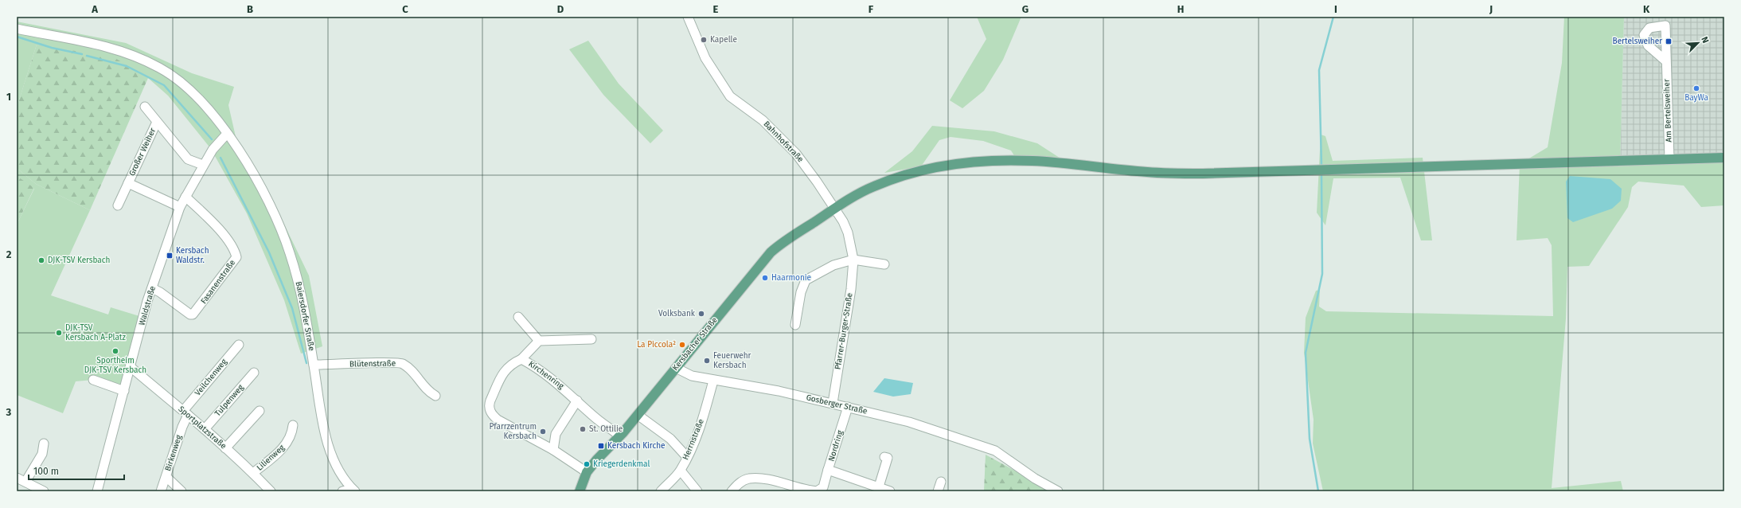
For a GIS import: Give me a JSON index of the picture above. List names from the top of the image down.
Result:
{
  "streets": {
    "main road": ["Kersbacher Straße"],
    "street": [
      "Am Bertelsweiher",
      "Bahnhofstraße",
      "Großer Weiher",
      "Fasanenstraße",
      "Waldstraße",
      "Baiersdorfer Straße",
      "Pfarrer-Burger-Straße",
      "Blütenstraße",
      "Kirchenring",
      "Veilchenweg",
      "Tulpenweg",
      "Gosberger Straße",
      "Sportplatzstraße",
      "Herrnstraße",
      "Nordring",
      "Birkenweg",
      "Lilienweg"
    ]
  },
  "crossings": [
    ["Am Bertelsweiher", "Kersbacher Straße"],
    ["Bahnhofstraße", "Pfarrer-Burger-Straße"],
    ["Bahnhofstraße", "Kersbacher Straße"],
    ["Großer Weiher", "Waldstraße"],
    ["Fasanenstraße", "Waldstraße"],
    ["Waldstraße", "Baiersdorfer Straße"],
    ["Waldstraße", "Sportplatzstraße"],
    ["Baiersdorfer Straße", "Blütenstraße"],
    ["Pfarrer-Burger-Straße", "Kersbacher Straße"],
    ["Pfarrer-Burger-Straße", "Gosberger Straße"],
    ["Kersbacher Straße", "Kirchenring"],
    ["Kersbacher Straße", "Gosberger Straße"],
    ["Veilchenweg", "Sportplatzstraße"],
    ["Veilchenweg", "Birkenweg"],
    ["Tulpenweg", "Sportplatzstraße"],
    ["Gosberger Straße", "Herrnstraße"],
    ["Gosberger Straße", "Nordring"],
    ["Sportplatzstraße", "Birkenweg"],
    ["Sportplatzstraße", "Lilienweg"]
  ],
  "places": {
    "other": [
      "Kapelle",
      "BayWa",
      "DJK-TSV Kersbach",
      "Haarmonie",
      "Volksbank",
      "DJK-TSV Kersbach A-Platz",
      "La Piccola²",
      "Sportheim DJK-TSV Kersbach",
      "Feuerwehr Kersbach",
      "St. Ottilie",
      "Pfarrzentrum Kersbach",
      "Kriegerdenkmal"
    ],
    "transit": ["Bertelsweiher", "Kersbach Waldstr.", "Kersbach Kirche"]
  },
  "scale_bar": "100 m",
  "north": "top right",
  "grid": {
    "columns": [
      "A",
      "B",
      "C",
      "D",
      "E",
      "F",
      "G",
      "H",
      "I",
      "J",
      "K"
    ],
    "rows": ["1", "2", "3"]
  }
}
